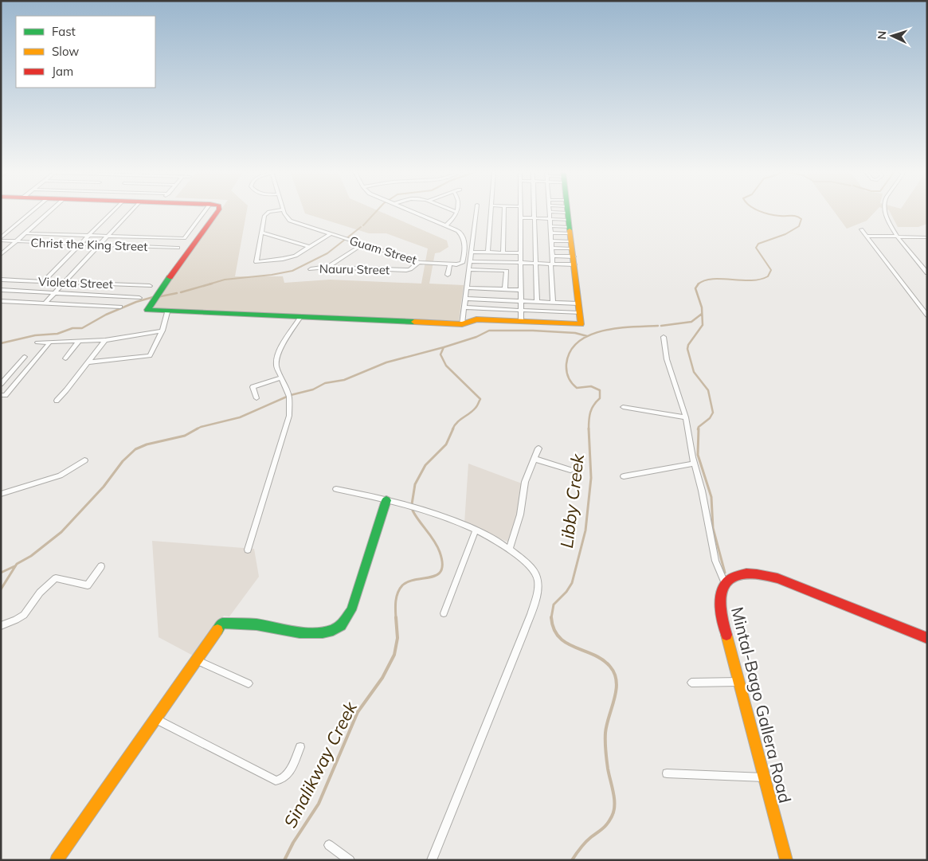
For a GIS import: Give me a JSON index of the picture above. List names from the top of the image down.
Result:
{
  "streets": {
    "street": [
      "Christ the King Street",
      "Guam Street",
      "Nauru Street",
      "Violeta Street",
      "Mintal-Bago Gallera Road"
    ]
  },
  "crossings": [
    ["Guam Street", "Nauru Street"]
  ],
  "water": ["Libby Creek", "Sinalikway Creek"],
  "legend": ["Fast", "Slow", "Jam"],
  "north": "left"
}
